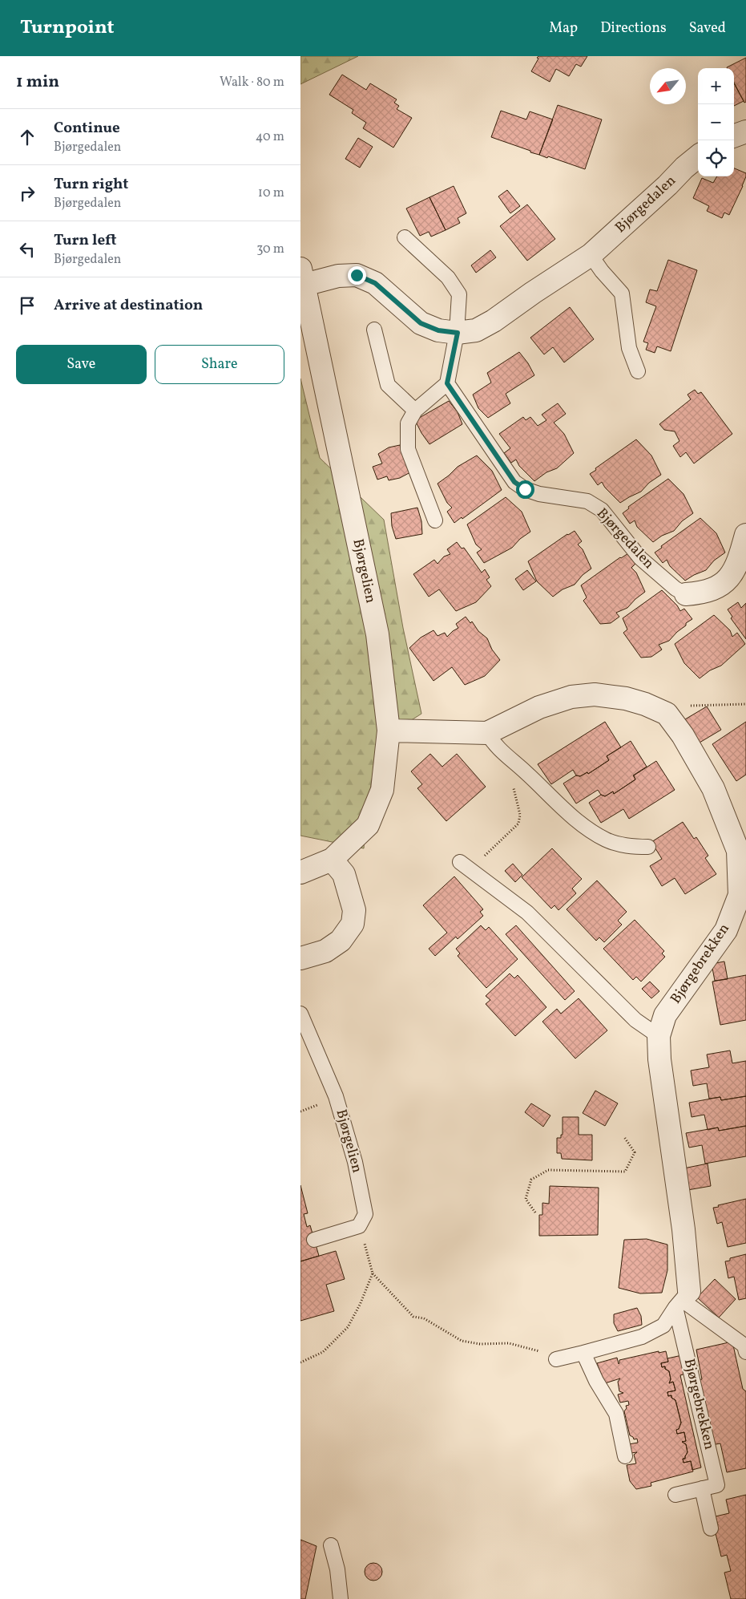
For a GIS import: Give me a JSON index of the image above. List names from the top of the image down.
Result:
{
  "streets": {
    "street": ["Bjørgedalen", "Bjørgelien", "Bjørgebrekken"]
  },
  "crossings": [
    ["Bjørgedalen", "Bjørgelien"],
    ["Bjørgelien", "Bjørgebrekken"]
  ],
  "north": "bottom left",
  "page": {
    "header": "Turnpoint",
    "nav": ["Map", "Directions", "Saved"],
    "heading": ["1 min", "Walk · 80 m"],
    "map_buttons": ["+", "−"],
    "list": [
      ["Continue", "Bjørgedalen", "40 m"],
      ["Turn right", "Bjørgedalen", "10 m"],
      ["Turn left", "Bjørgedalen", "30 m"],
      "Arrive at destination"
    ],
    "buttons": ["Save", "Share"]
  }
}
